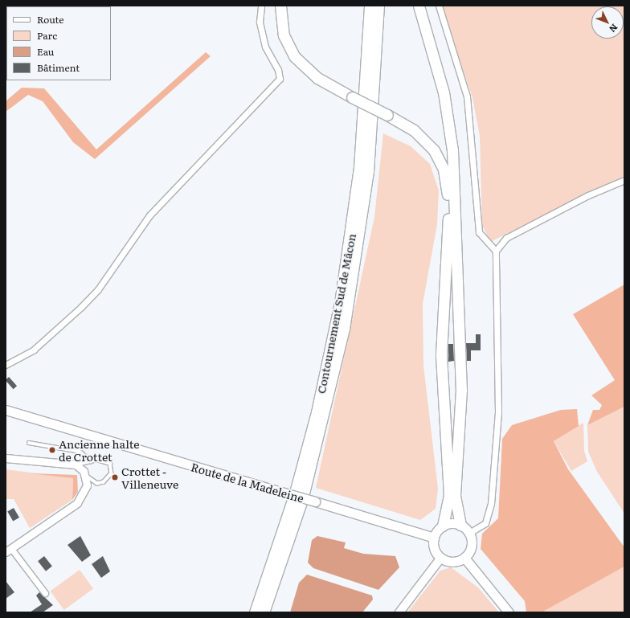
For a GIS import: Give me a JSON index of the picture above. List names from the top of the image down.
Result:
{
  "streets": {
    "highway": ["Contournement Sud de Mâcon"],
    "main road": ["Route de la Madeleine"]
  },
  "places": ["Ancienne halte de Crottet", "Crottet - Villeneuve"],
  "legend": [
    "Route",
    "Parc",
    "Eau",
    "Bâtiment"
  ],
  "north": "bottom right"
}
